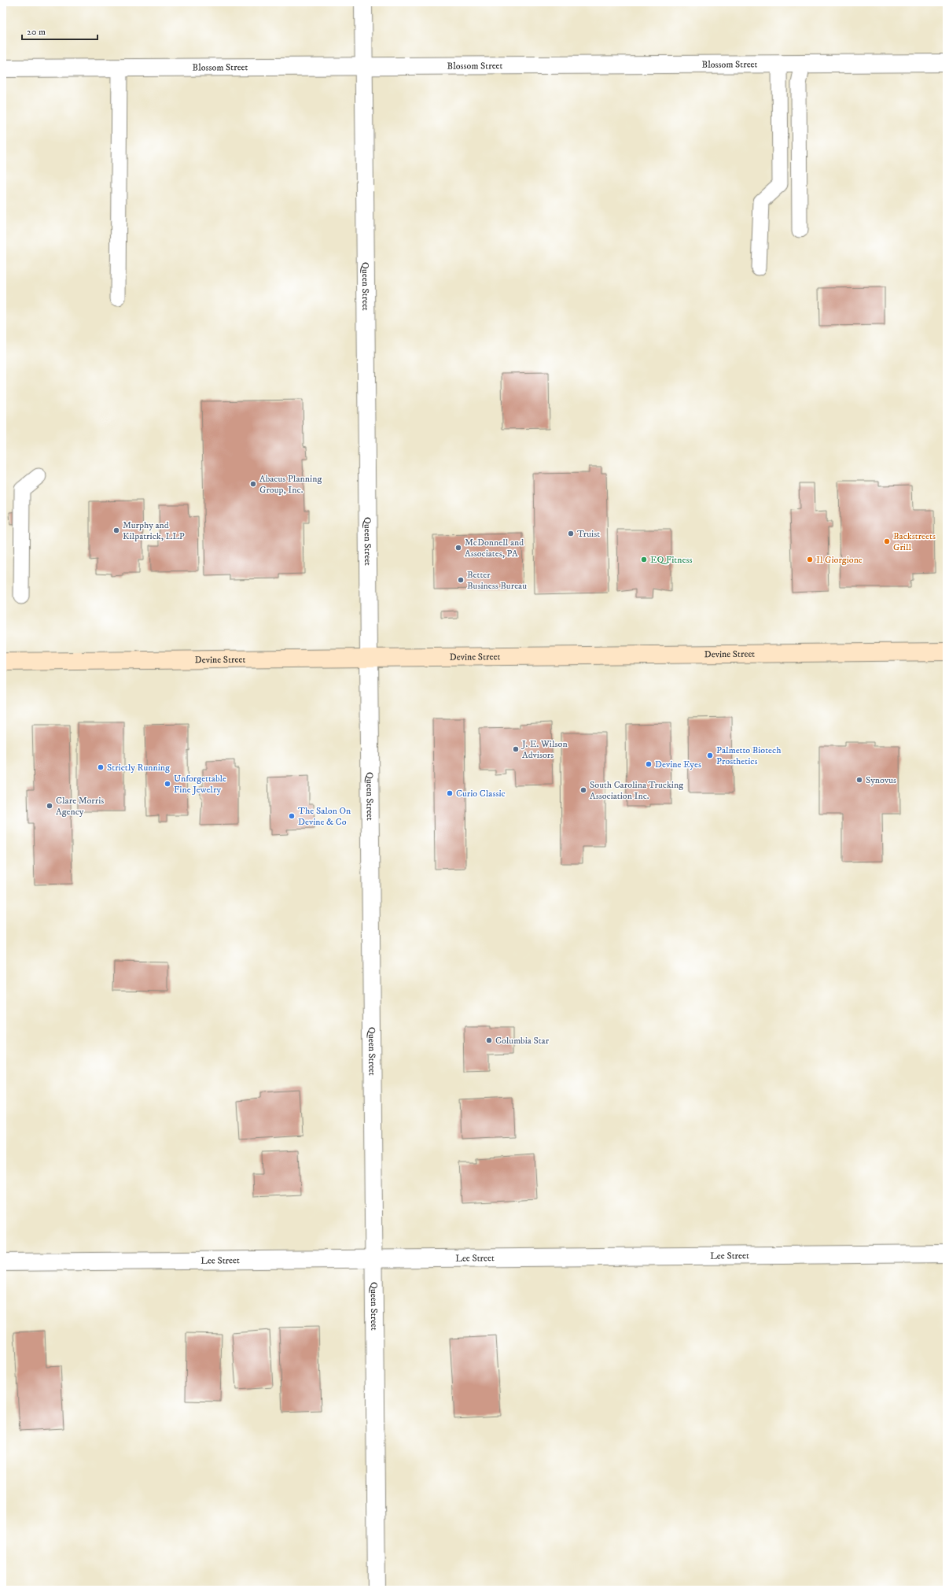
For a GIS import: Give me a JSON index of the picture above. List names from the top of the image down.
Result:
{
  "streets": {
    "main road": ["Devine Street"],
    "street": ["Blossom Street", "Queen Street", "Lee Street"]
  },
  "crossings": [
    ["Blossom Street", "Queen Street"],
    ["Queen Street", "Devine Street"],
    ["Queen Street", "Lee Street"]
  ],
  "places": [
    "Abacus Planning Group, Inc.",
    "Murphy and Kilpatrick, LLP",
    "Truist",
    "Backstreets Grill",
    "McDonnell and Associates, PA",
    "EQ Fitness",
    "Il Giorgione",
    "Better Business Bureau",
    "J. E. Wilson Advisors",
    "Palmetto Biotech Prosthetics",
    "Devine Eyes",
    "Strictly Running",
    "Synovus",
    "Unforgettable Fine Jewelry",
    "South Carolina Trucking Association Inc.",
    "Curio Classic",
    "Clare Morris Agency",
    "The Salon On Devine & Co",
    "Columbia Star"
  ],
  "scale_bar": "20 m"
}
